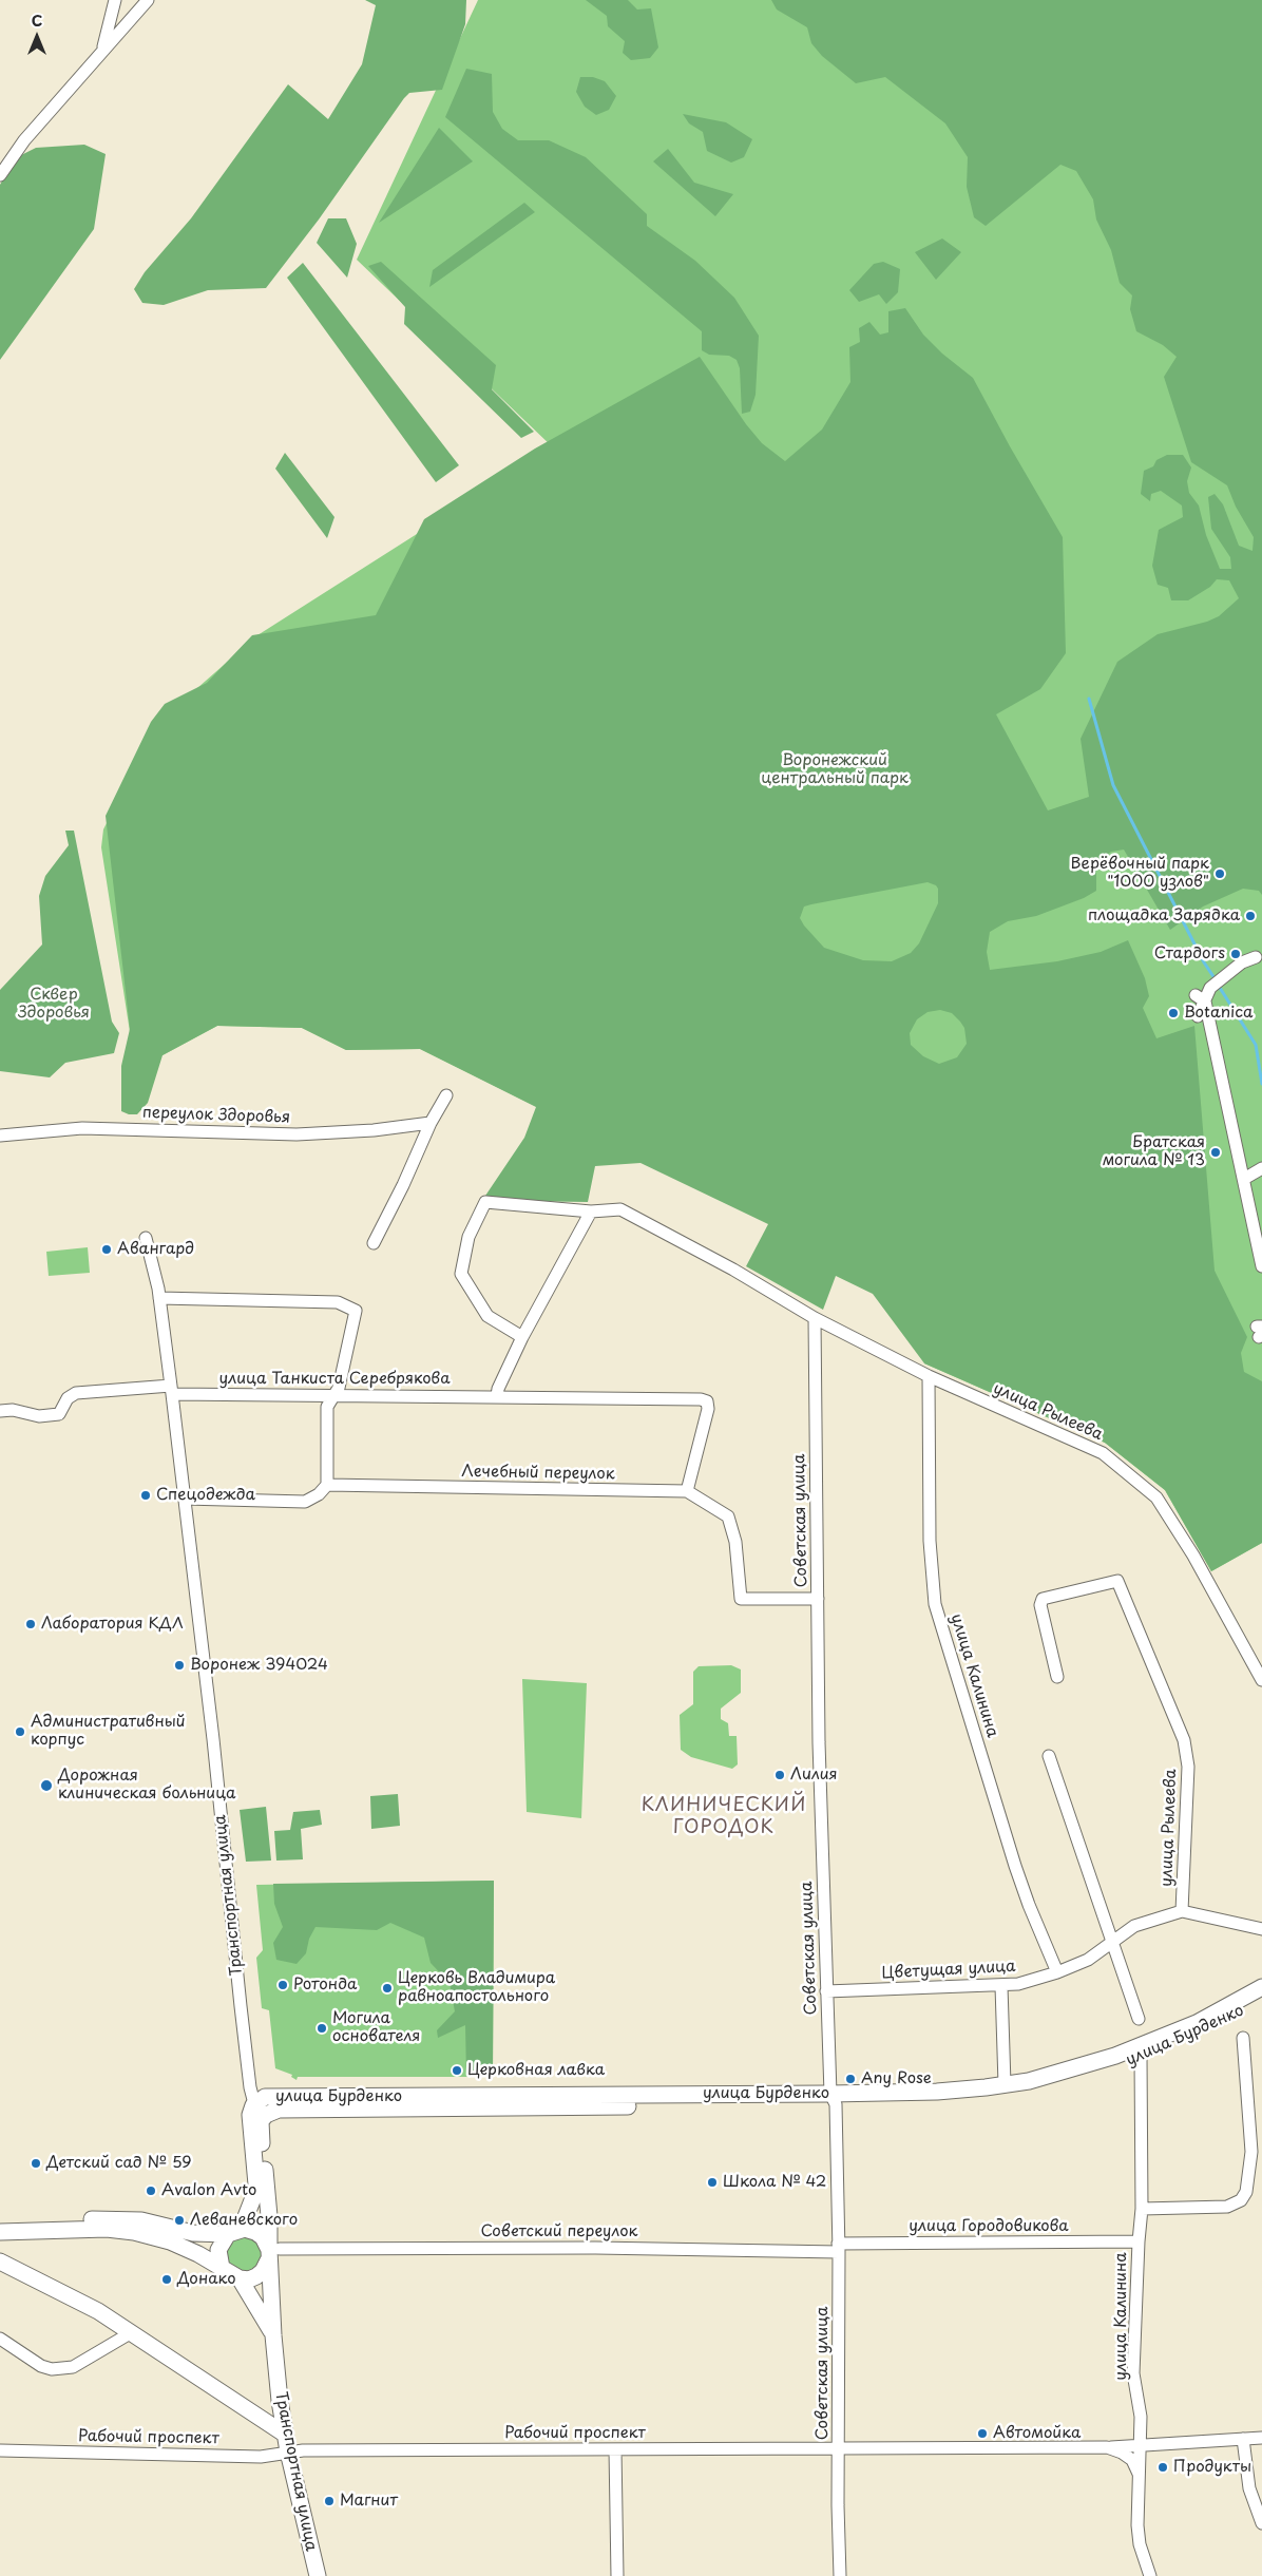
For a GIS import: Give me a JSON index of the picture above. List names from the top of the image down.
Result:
{
  "streets": {
    "main road": ["Транспортная улица", "улица Бурденко"],
    "street": [
      "переулок Здоровья",
      "улица Танкиста Серебрякова",
      "улица Рылеева",
      "Лечебный переулок",
      "Советская улица",
      "улица Калинина",
      "Цветущая улица",
      "улица Городовикова",
      "Советский переулок",
      "Рабочий проспект"
    ]
  },
  "crossings": [
    ["улица Танкиста Серебрякова", "Лечебный переулок"],
    ["улица Танкиста Серебрякова", "Транспортная улица"],
    ["улица Рылеева", "Советская улица"],
    ["улица Рылеева", "улица Калинина"],
    ["улица Рылеева", "Цветущая улица"],
    ["Советская улица", "Цветущая улица"],
    ["Советская улица", "улица Бурденко"],
    ["Советская улица", "улица Городовикова"],
    ["Советская улица", "Советский переулок"],
    ["Советская улица", "Рабочий проспект"],
    ["улица Калинина", "Цветущая улица"],
    ["улица Калинина", "улица Бурденко"],
    ["улица Калинина", "улица Городовикова"],
    ["улица Калинина", "Рабочий проспект"],
    ["Транспортная улица", "улица Бурденко"],
    ["Транспортная улица", "Советский переулок"],
    ["Транспортная улица", "Рабочий проспект"],
    ["улица Городовикова", "Советский переулок"]
  ],
  "districts": ["КЛИНИЧЕСКИЙ ГОРОДОК"],
  "parks": ["Воронежский центральный парк", "Сквер Здоровья"],
  "places": [
    "Верёвочный парк \"1000 узлов\"",
    "площадка Зарядка",
    "Стардогs",
    "Botanica",
    "Братская могила № 13",
    "Авангард",
    "Спецодежда",
    "Лаборатория КДЛ",
    "Воронеж 394024",
    "Административный корпус",
    "Лилия",
    "Дорожная клиническая больница",
    "Ротонда",
    "Церковь Владимира равноапостольного",
    "Могила основателя",
    "Церковная лавка",
    "Any Rose",
    "Детский сад № 59",
    "Школа № 42",
    "Avalon Avto",
    "Леваневского",
    "Донако",
    "Автомойка",
    "Продукты",
    "Магнит"
  ],
  "north": "top"
}
